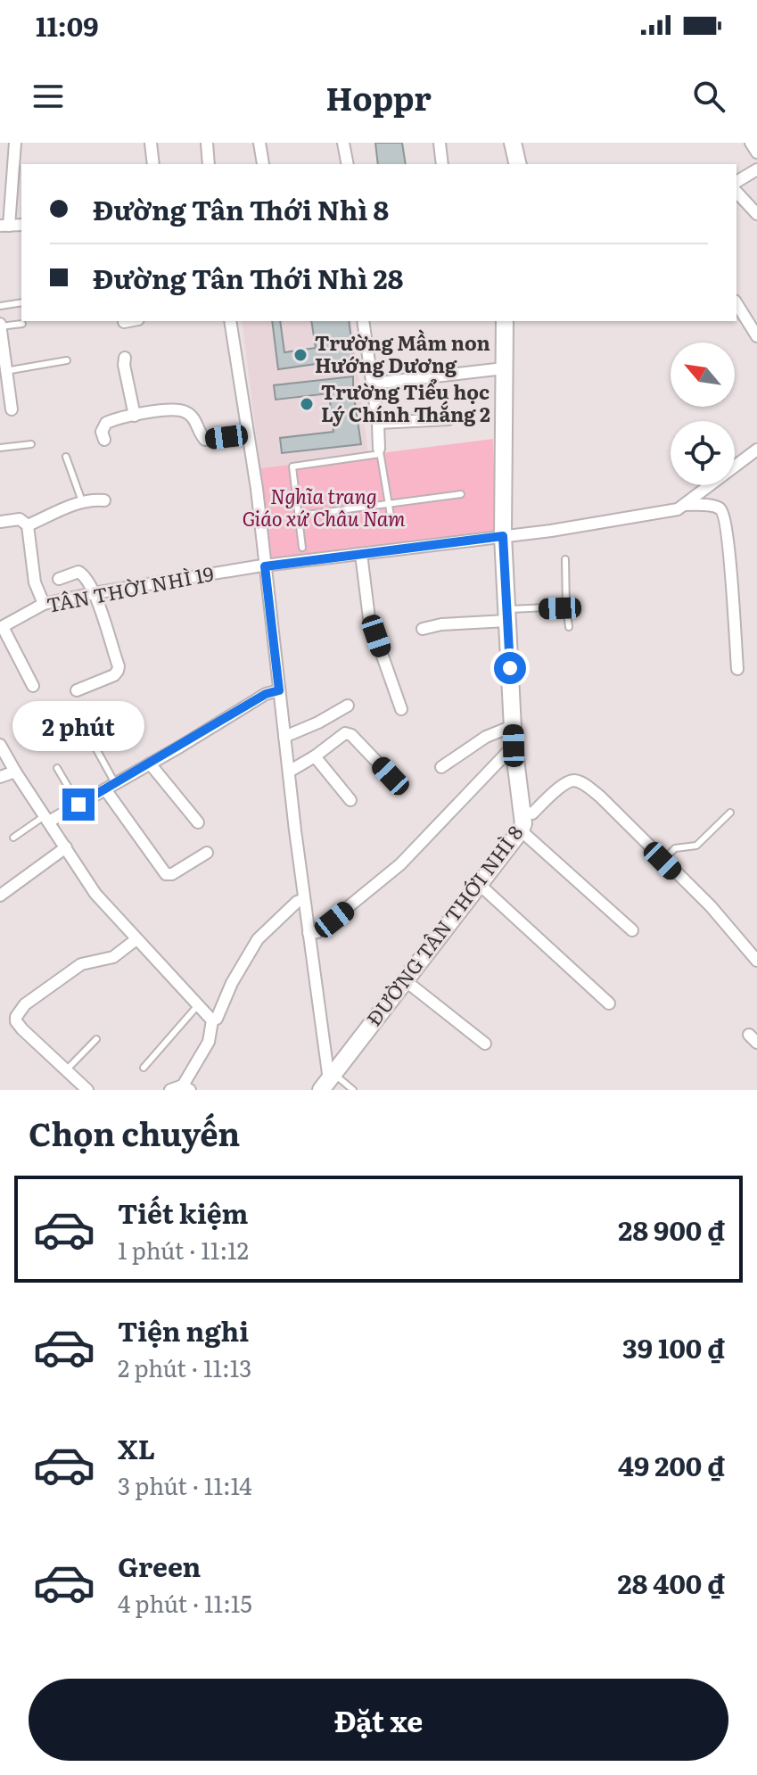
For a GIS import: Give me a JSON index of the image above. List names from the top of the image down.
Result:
{
  "streets": {
    "street": ["TÂN THỜI NHÌ 19", "ĐƯỜNG TÂN THỚI NHÌ 8"]
  },
  "crossings": [
    ["TÂN THỜI NHÌ 19", "ĐƯỜNG TÂN THỚI NHÌ 8"]
  ],
  "parks": ["Nghĩa trang Giáo xứ Châu Nam"],
  "places": ["Trường Mầm non Hướng Dương", "Trường Tiểu học Lý Chính Thắng 2"],
  "north": "top left",
  "page": {
    "status": "11:09",
    "header": "Hoppr",
    "banner": ["Đường Tân Thới Nhì 8", "Đường Tân Thới Nhì 28"],
    "bubble": "2 phút",
    "heading": "Chọn chuyến",
    "list": [
      {
        "name": "Tiết kiệm",
        "note": "1 phút · 11:12",
        "value": "28 900 ₫"
      },
      {
        "name": "Tiện nghi",
        "note": "2 phút · 11:13",
        "value": "39 100 ₫"
      },
      {
        "name": "XL",
        "note": "3 phút · 11:14",
        "value": "49 200 ₫"
      },
      {
        "name": "Green",
        "note": "4 phút · 11:15",
        "value": "28 400 ₫"
      }
    ],
    "buttons": "Đặt xe"
  }
}
